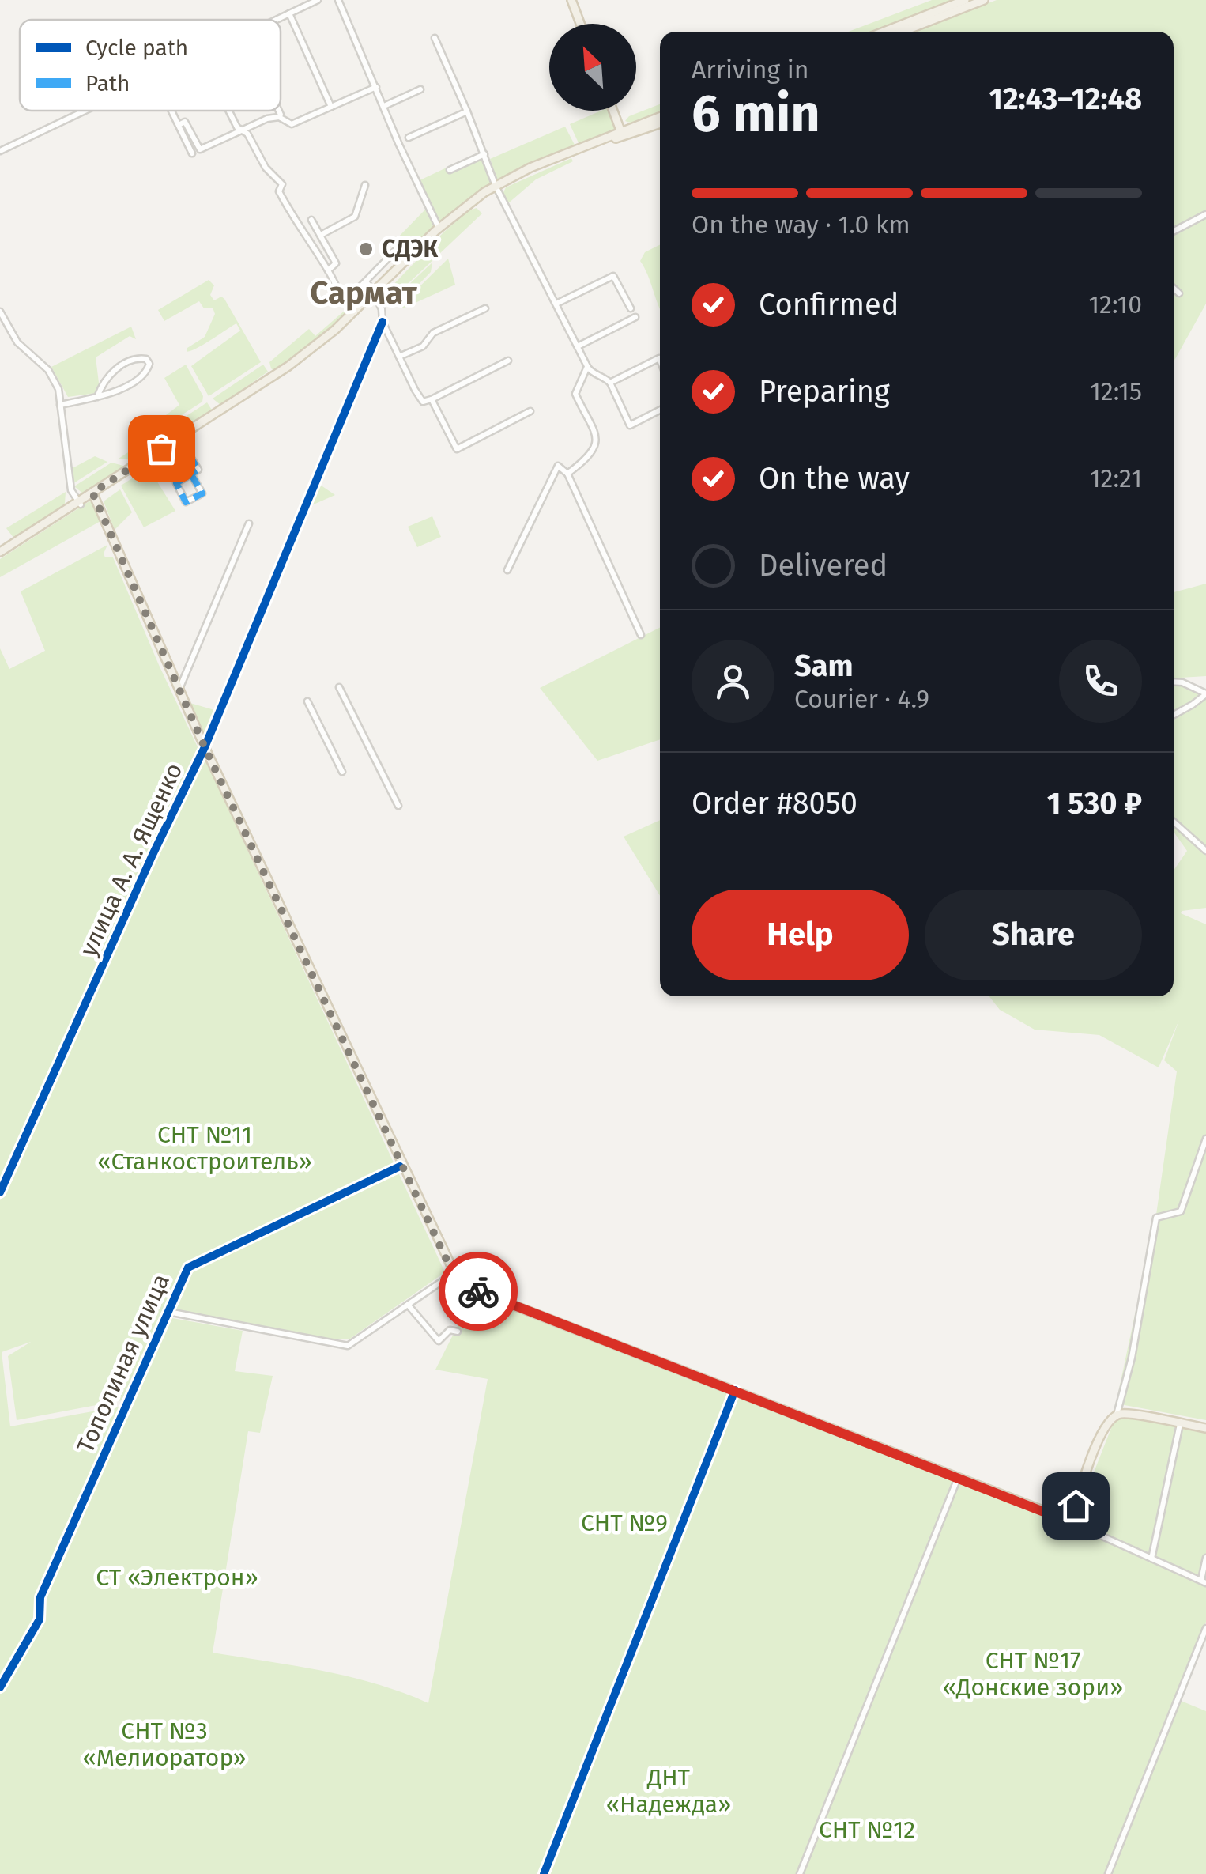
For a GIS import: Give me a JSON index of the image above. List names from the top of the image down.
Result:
{
  "streets": {
    "street": ["улица А. А. Ященко", "Тополиная улица"]
  },
  "districts": ["Сармат"],
  "parks": [
    "СНТ №11 «Станкостроитель»",
    "СНТ №9",
    "СТ «Электрон»",
    "СНТ №17 «Донские зори»",
    "СНТ №3 «Мелиоратор»",
    "ДНТ «Надежда»",
    "СНТ №12"
  ],
  "places": ["СДЭК"],
  "legend": ["Cycle path", "Path"],
  "north": "top left",
  "page": {
    "heading": ["6 min", "Arriving in", "12:43–12:48"],
    "panel": [
      "Sam",
      "Courier · 4.9",
      "Order #8050",
      "1 530 ₽"
    ],
    "bar": "On the way · 1.0 km",
    "list": [
      ["Confirmed", "12:10"],
      ["Preparing", "12:15"],
      ["On the way", "12:21"],
      "Delivered"
    ],
    "buttons": ["Help", "Share"]
  }
}
